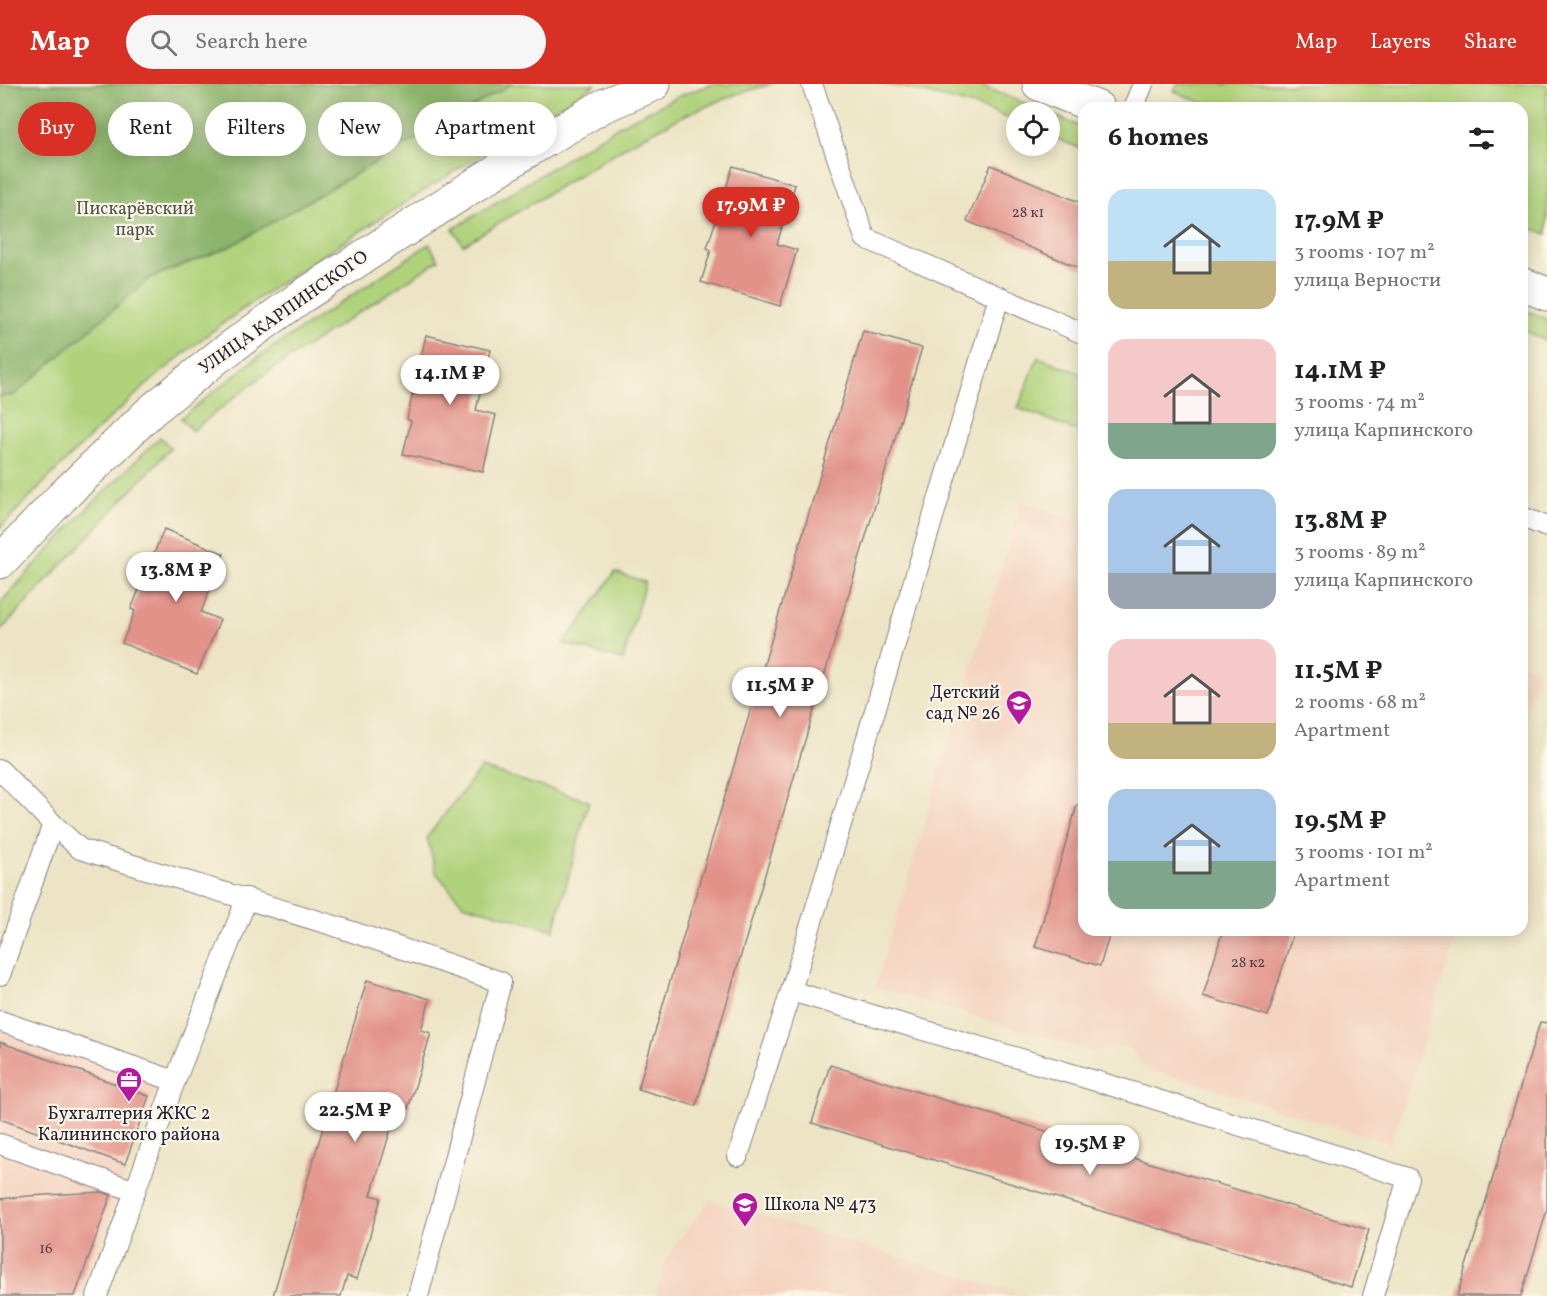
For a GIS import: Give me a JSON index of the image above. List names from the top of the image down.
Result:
{
  "streets": {
    "street": ["УЛИЦА КАРПИНСКОГО"]
  },
  "parks": ["Пискарёвский парк"],
  "places": {
    "school or university": ["Детский сад № 26", "Школа № 473"],
    "office": ["Бухгалтерия ЖКС 2 Калининского района"]
  },
  "house_numbers": ["28 к1", "28 к2", "16"],
  "page": {
    "header": "Map",
    "search": "Search here",
    "nav": ["Map", "Layers", "Share"],
    "chip": [
      "Buy",
      "Rent",
      "Filters",
      "New",
      "Apartment"
    ],
    "heading": "6 homes",
    "list": [
      {
        "name": "17.9M ₽",
        "note": "3 rooms · 107 m² · улица Верности"
      },
      {
        "name": "14.1M ₽",
        "note": "3 rooms · 74 m² · улица Карпинского"
      },
      {
        "name": "13.8M ₽",
        "note": "3 rooms · 89 m² · улица Карпинского"
      },
      {
        "name": "11.5M ₽",
        "note": "2 rooms · 68 m² · Apartment"
      },
      {
        "name": "19.5M ₽",
        "note": "3 rooms · 101 m² · Apartment"
      }
    ],
    "price": [
      "17.9M ₽",
      "14.1M ₽",
      "13.8M ₽",
      "11.5M ₽",
      "22.5M ₽",
      "19.5M ₽"
    ]
  }
}
